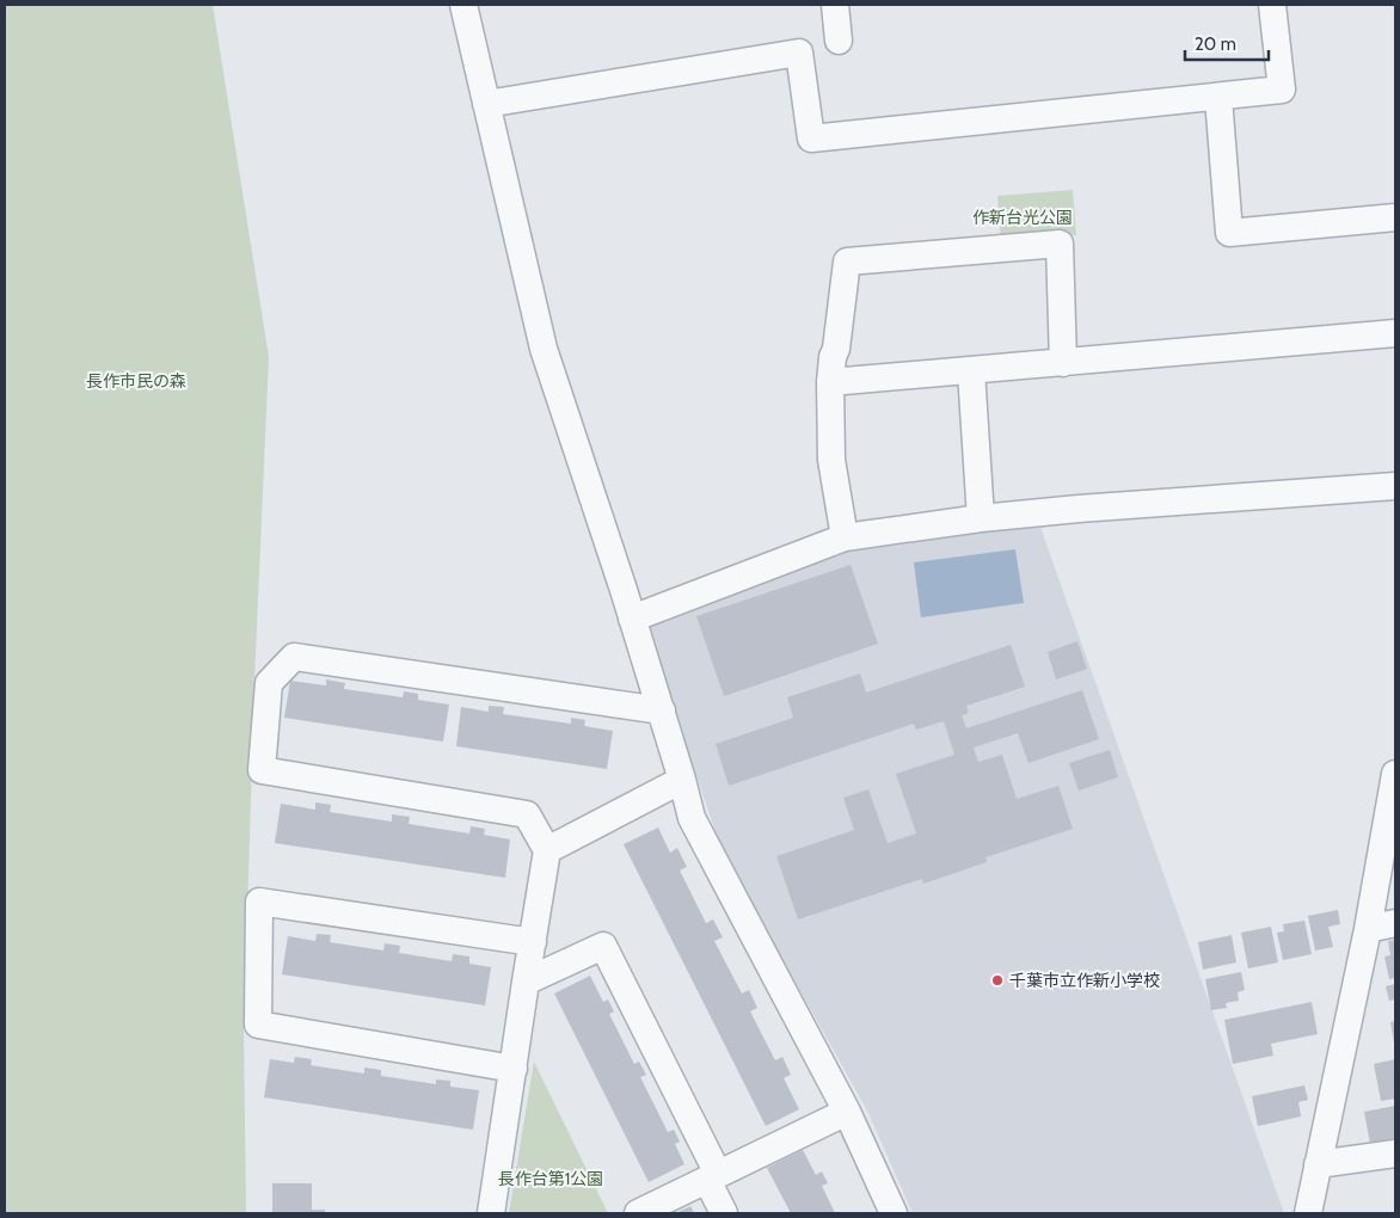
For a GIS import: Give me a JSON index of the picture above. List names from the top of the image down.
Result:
{
  "parks": ["作新台光公園", "長作市民の森", "長作台第1公園"],
  "places": ["千葉市立作新小学校"],
  "scale_bar": "20 m"
}
